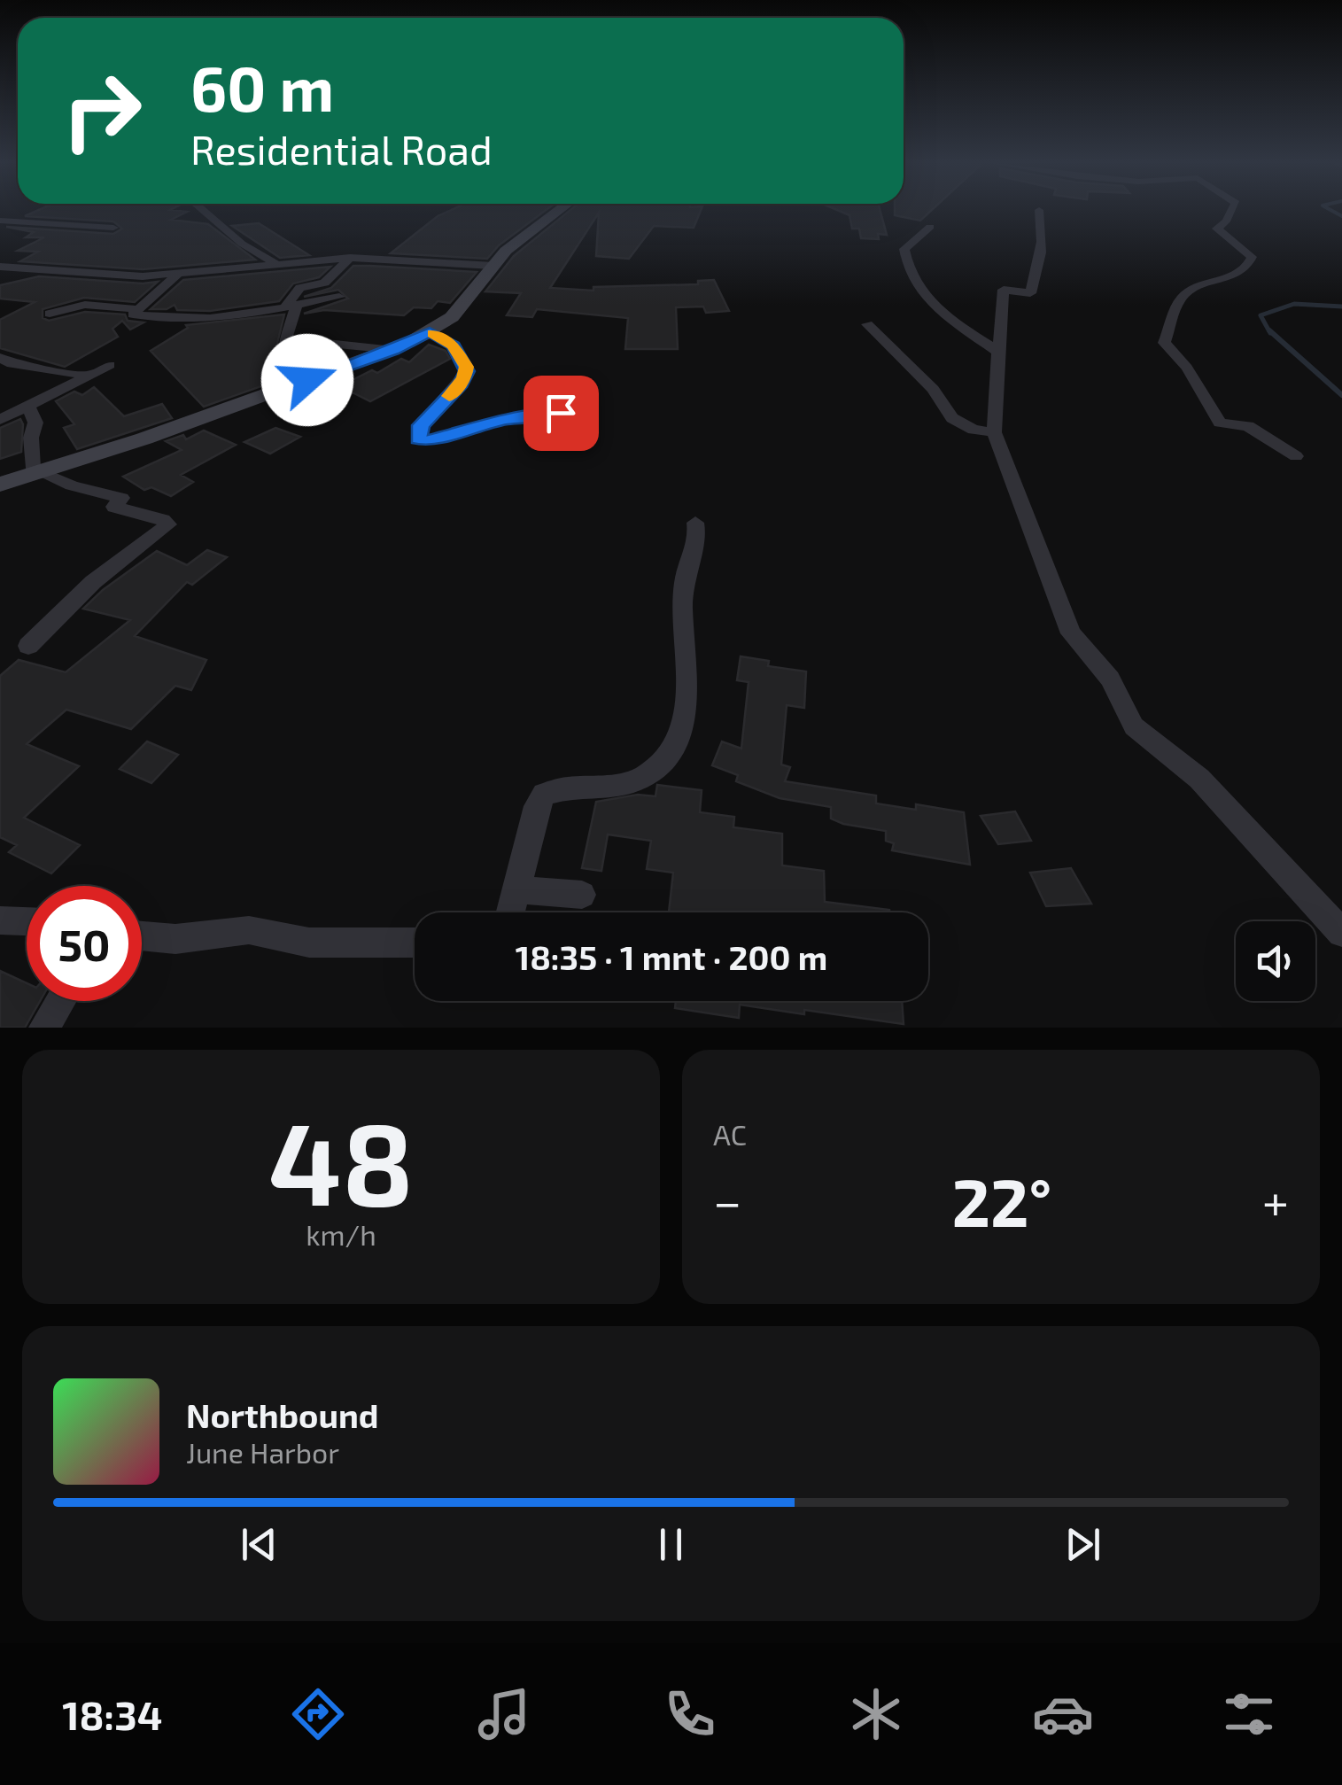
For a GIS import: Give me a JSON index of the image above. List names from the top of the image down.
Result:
{
  "page": {
    "turn": ["60 m", "Residential Road"],
    "limit": "50",
    "trip": "18:35 · 1 mnt · 200 m",
    "tile": [
      ["48", "km/h"],
      "AC"
    ],
    "heat": ["−", "22°", "+"],
    "song": ["Northbound", "June Harbor"],
    "tabs": "18:34"
  }
}
